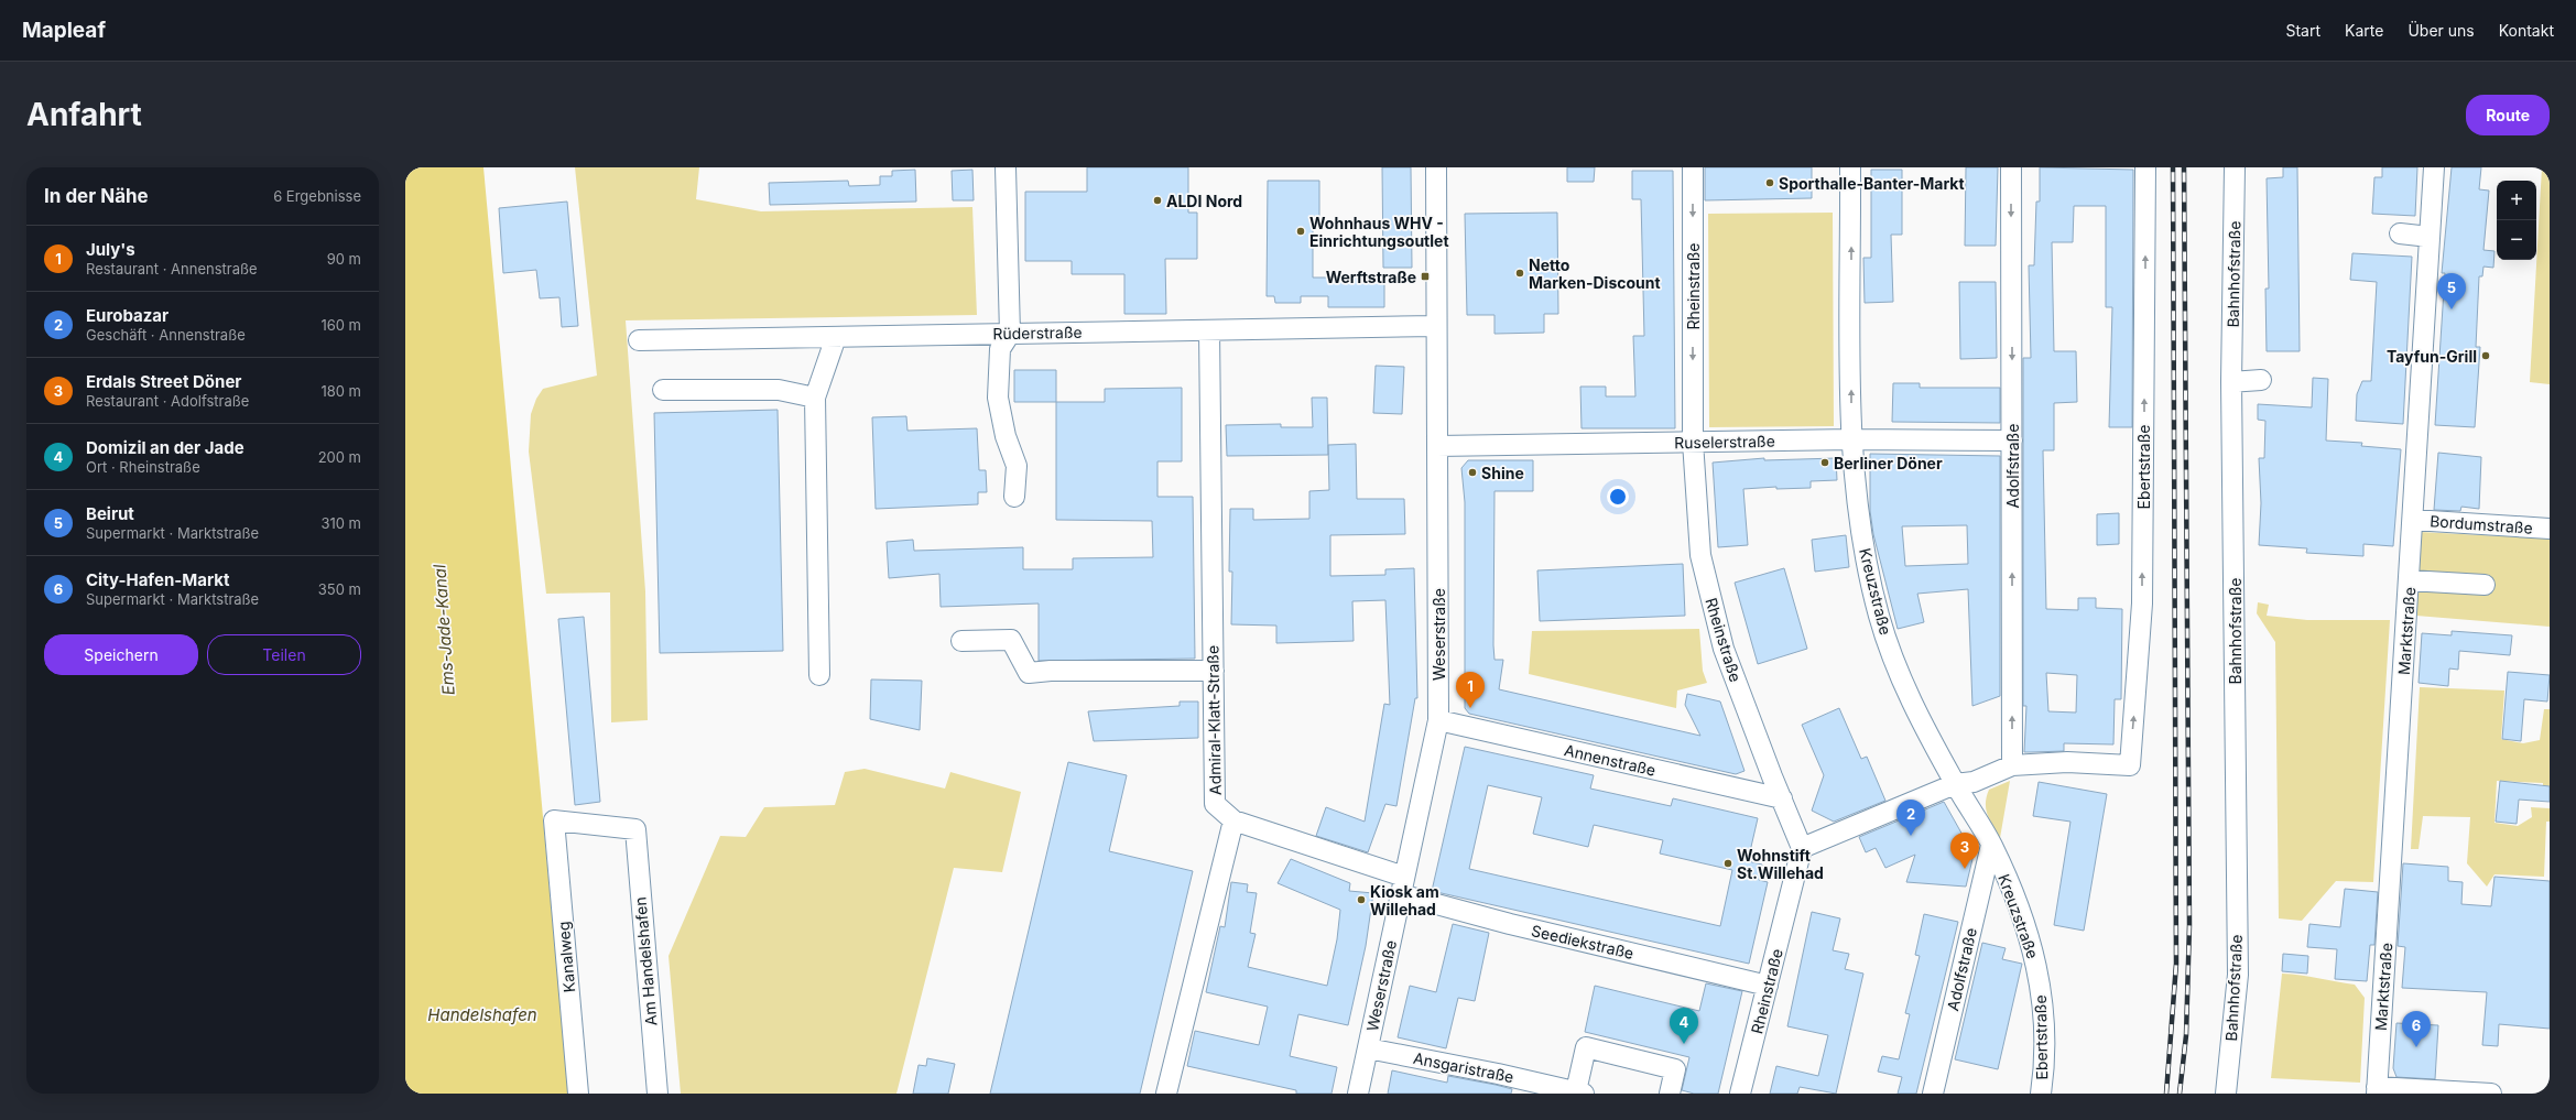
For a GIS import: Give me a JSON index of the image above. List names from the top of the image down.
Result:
{
  "streets": {
    "street": [
      "Bahnhofstraße",
      "Rheinstraße",
      "Rüderstraße",
      "Ruselerstraße",
      "Adolfstraße",
      "Ebertstraße",
      "Bordumstraße",
      "Kreuzstraße",
      "Marktstraße",
      "Weserstraße",
      "Admiral-Klatt-Straße",
      "Annenstraße",
      "Seediekstraße",
      "Kanalweg",
      "Am Handelshafen",
      "Ansgaristraße"
    ]
  },
  "crossings": [
    ["Rheinstraße", "Ruselerstraße"],
    ["Rheinstraße", "Annenstraße"],
    ["Rheinstraße", "Seediekstraße"],
    ["Rüderstraße", "Weserstraße"],
    ["Rüderstraße", "Admiral-Klatt-Straße"],
    ["Ruselerstraße", "Adolfstraße"],
    ["Ruselerstraße", "Kreuzstraße"],
    ["Ruselerstraße", "Weserstraße"],
    ["Adolfstraße", "Ebertstraße"],
    ["Adolfstraße", "Kreuzstraße"],
    ["Ebertstraße", "Kreuzstraße"],
    ["Bordumstraße", "Marktstraße"],
    ["Weserstraße", "Annenstraße"],
    ["Weserstraße", "Seediekstraße"],
    ["Weserstraße", "Ansgaristraße"],
    ["Admiral-Klatt-Straße", "Seediekstraße"],
    ["Kanalweg", "Am Handelshafen"]
  ],
  "one_way": ["Ebertstraße"],
  "water": ["Ems-Jade-Kanal", "Handelshafen"],
  "places": {
    "other": [
      "Sporthalle-Banter-Markt",
      "ALDI Nord",
      "Wohnhaus WHV - Einrichtungsoutlet",
      "Netto Marken-Discount",
      "Tayfun-Grill",
      "Berliner Döner",
      "Shine",
      "Wohnstift St.Willehad",
      "Kiosk am Willehad"
    ],
    "transit": ["Werftstraße"]
  },
  "page": {
    "header": "Mapleaf",
    "nav": [
      "Start",
      "Karte",
      "Über uns",
      "Kontakt"
    ],
    "buttons": [
      "Route",
      ["Speichern", "Teilen"]
    ],
    "title": "Anfahrt",
    "heading": ["In der Nähe", "6 Ergebnisse"],
    "map_buttons": ["+", "−"],
    "list": [
      {
        "mark": "1",
        "name": "July's",
        "note": "Restaurant · Annenstraße",
        "value": "90 m"
      },
      {
        "mark": "2",
        "name": "Eurobazar",
        "note": "Geschäft · Annenstraße",
        "value": "160 m"
      },
      {
        "mark": "3",
        "name": "Erdals Street Döner",
        "note": "Restaurant · Adolfstraße",
        "value": "180 m"
      },
      {
        "mark": "4",
        "name": "Domizil an der Jade",
        "note": "Ort · Rheinstraße",
        "value": "200 m"
      },
      {
        "mark": "5",
        "name": "Beirut",
        "note": "Supermarkt · Marktstraße",
        "value": "310 m"
      },
      {
        "mark": "6",
        "name": "City-Hafen-Markt",
        "note": "Supermarkt · Marktstraße",
        "value": "350 m"
      }
    ],
    "pins": [
      "5",
      "1",
      "2",
      "3",
      "4",
      "6"
    ]
  }
}
